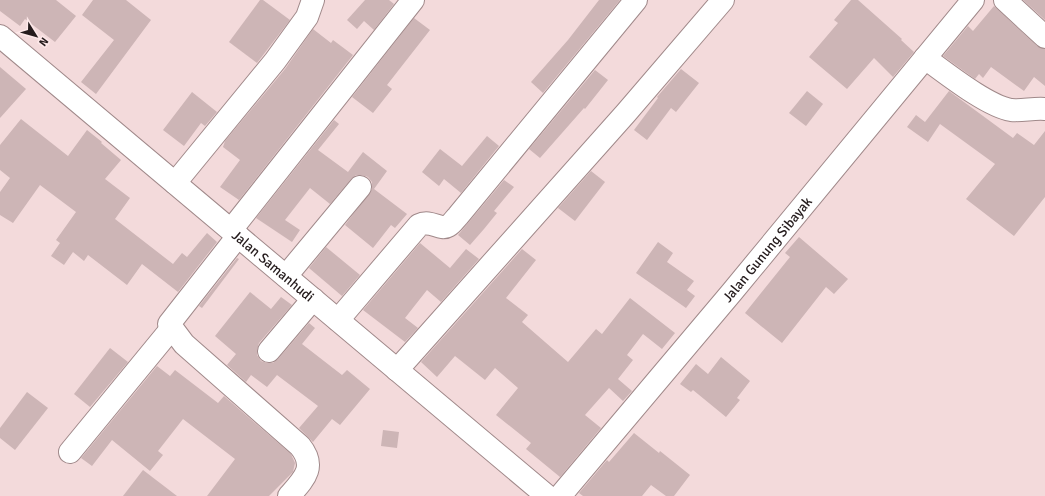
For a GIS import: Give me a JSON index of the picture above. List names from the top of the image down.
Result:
{
  "streets": {
    "street": ["Jalan Gunung Sibayak", "Jalan Samanhudi"]
  },
  "north": "bottom right"
}
